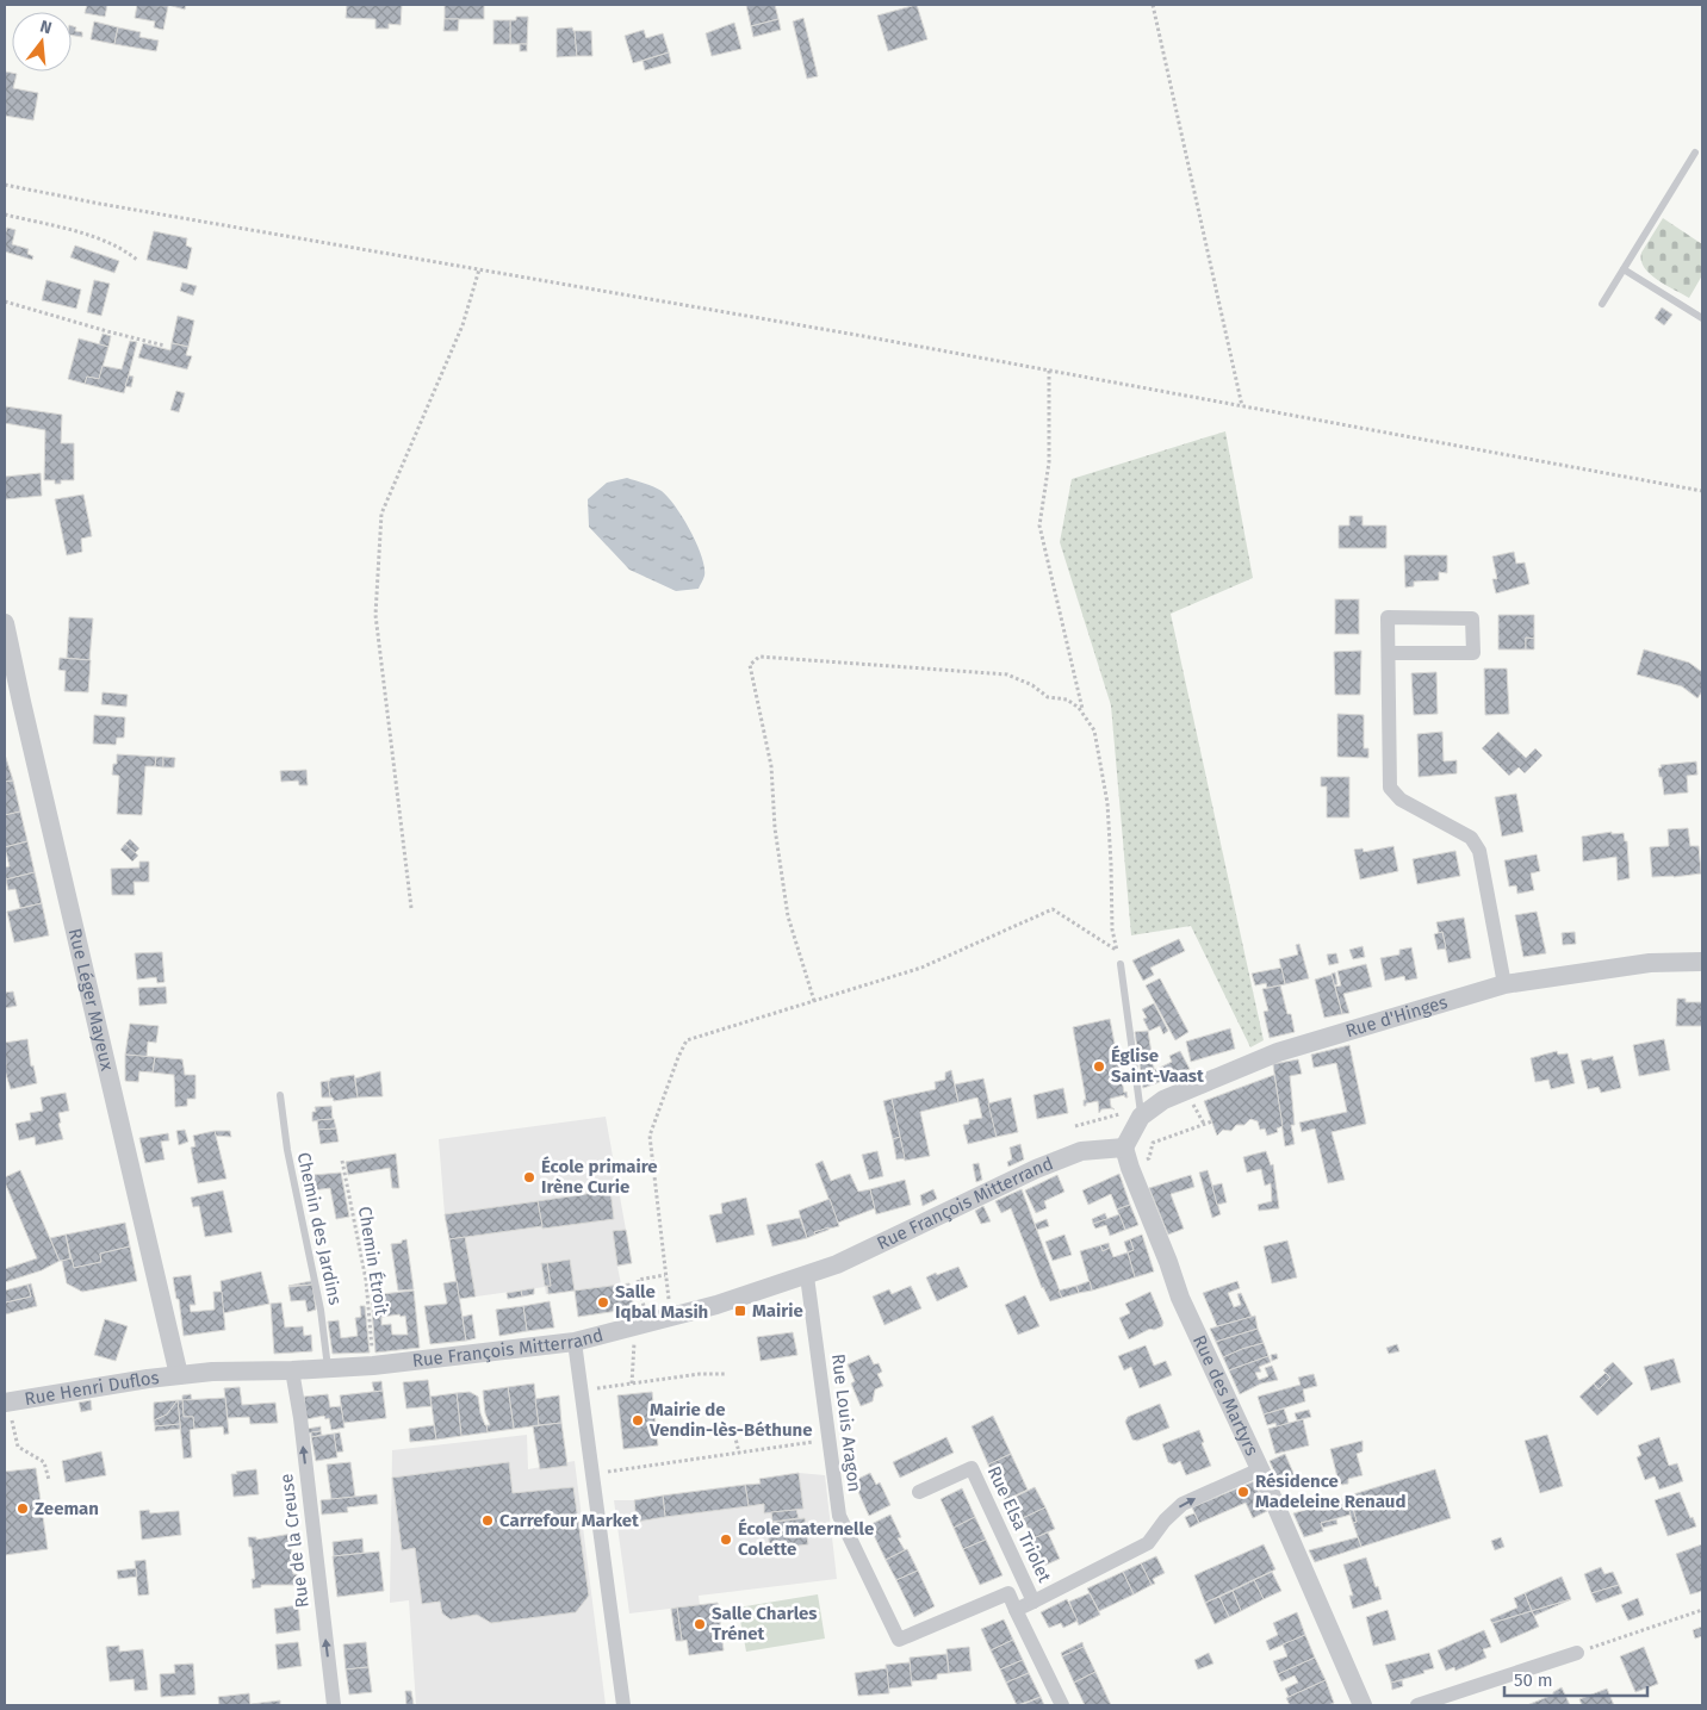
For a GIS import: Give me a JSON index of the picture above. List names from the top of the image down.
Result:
{
  "streets": {
    "street": [
      "Rue Léger Mayeux",
      "Rue d'Hinges",
      "Rue François Mitterrand",
      "Rue Henri Duflos",
      "Rue des Martyrs",
      "Rue Louis Aragon",
      "Rue Elsa Triolet",
      "Rue de la Creuse"
    ],
    "lane": ["Chemin des Jardins"],
    "path": ["Chemin Étroit"]
  },
  "crossings": [
    ["Rue Léger Mayeux", "Rue François Mitterrand"],
    ["Rue Léger Mayeux", "Rue Henri Duflos"],
    ["Rue d'Hinges", "Rue François Mitterrand"],
    ["Rue d'Hinges", "Rue des Martyrs"],
    ["Rue François Mitterrand", "Chemin des Jardins"],
    ["Rue François Mitterrand", "Chemin Étroit"],
    ["Rue François Mitterrand", "Rue Henri Duflos"],
    ["Rue François Mitterrand", "Rue des Martyrs"],
    ["Rue François Mitterrand", "Rue Louis Aragon"],
    ["Rue François Mitterrand", "Rue de la Creuse"],
    ["Rue des Martyrs", "Rue Elsa Triolet"]
  ],
  "one_way": ["Rue Elsa Triolet", "Rue de la Creuse"],
  "places": {
    "other": [
      "Église Saint-Vaast",
      "École primaire Irène Curie",
      "Salle Iqbal Masih",
      "Mairie de Vendin-lès-Béthune",
      "Résidence Madeleine Renaud",
      "Zeeman",
      "Carrefour Market",
      "École maternelle Colette",
      "Salle Charles Trénet"
    ],
    "transit": ["Mairie"]
  },
  "scale_bar": "50 m",
  "north": "top"
}
